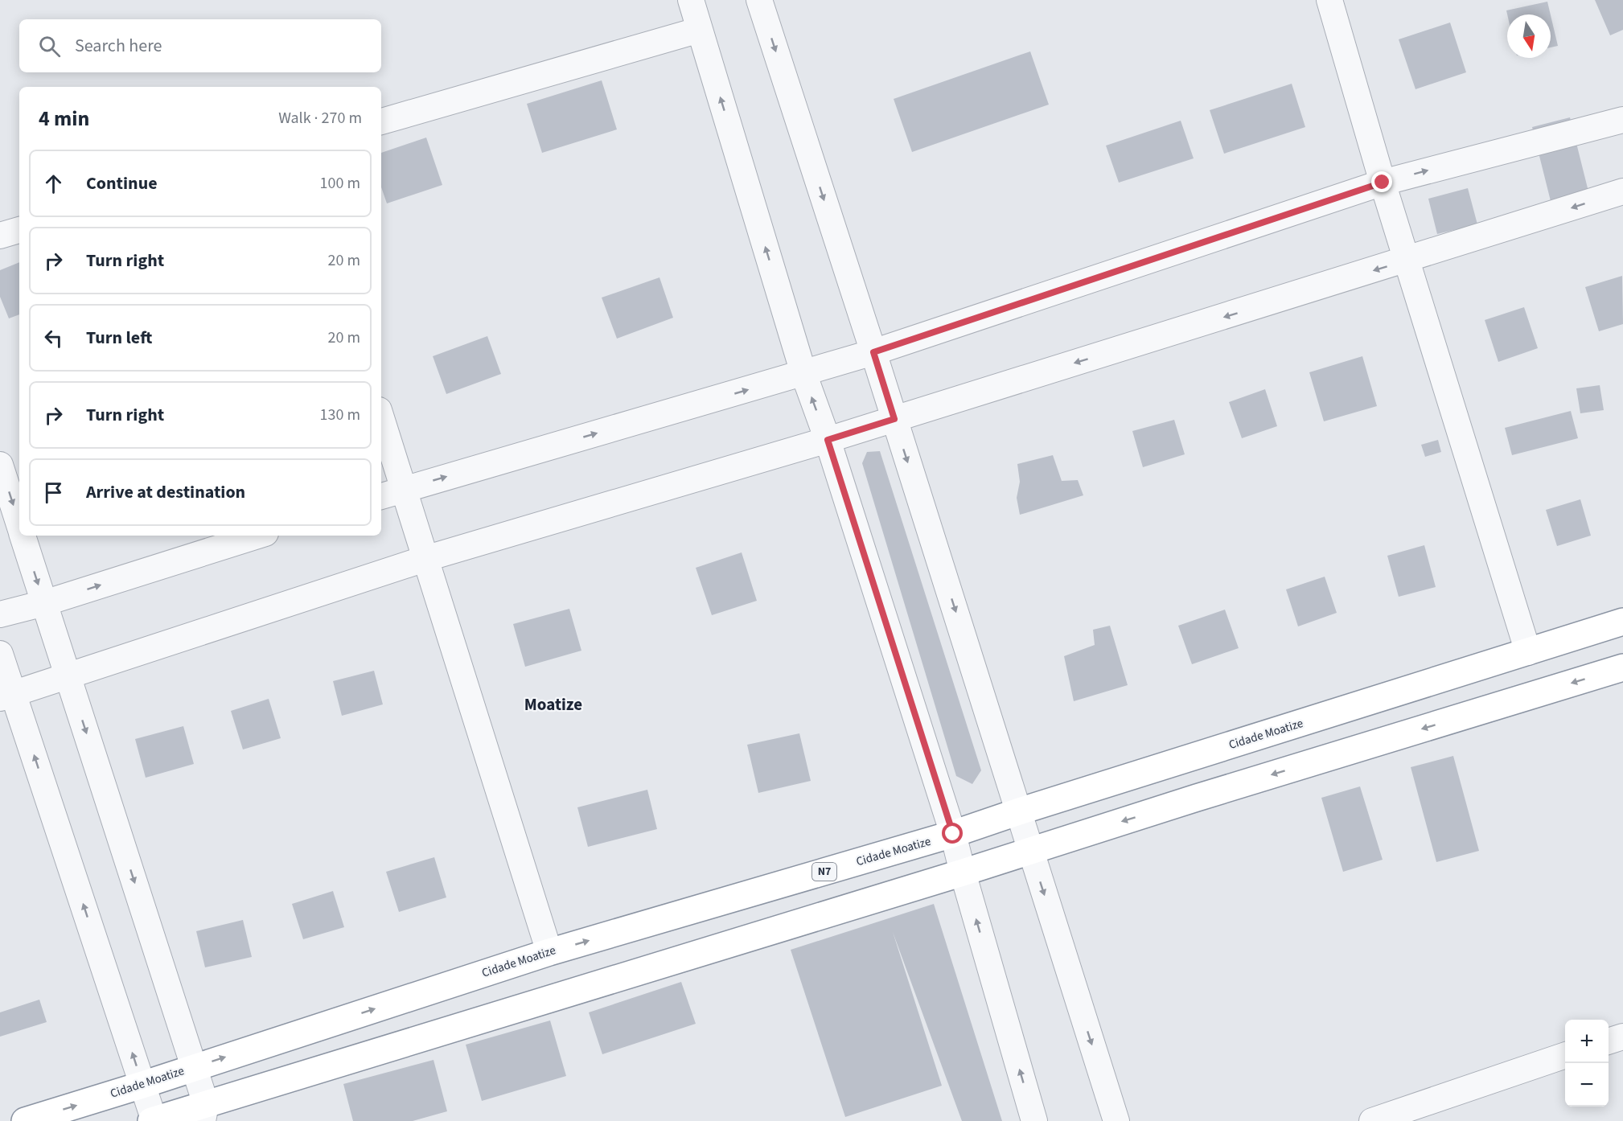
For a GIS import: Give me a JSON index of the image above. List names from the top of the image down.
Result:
{
  "streets": {
    "highway": ["Cidade Moatize", "N7"]
  },
  "districts": ["Moatize"],
  "north": "bottom",
  "page": {
    "search": "Search here",
    "heading": ["4 min", "Walk · 270 m"],
    "list": [
      ["Continue", "100 m"],
      ["Turn right", "20 m"],
      ["Turn left", "20 m"],
      ["Turn right", "130 m"],
      "Arrive at destination"
    ],
    "map_buttons": ["+", "−"]
  }
}
